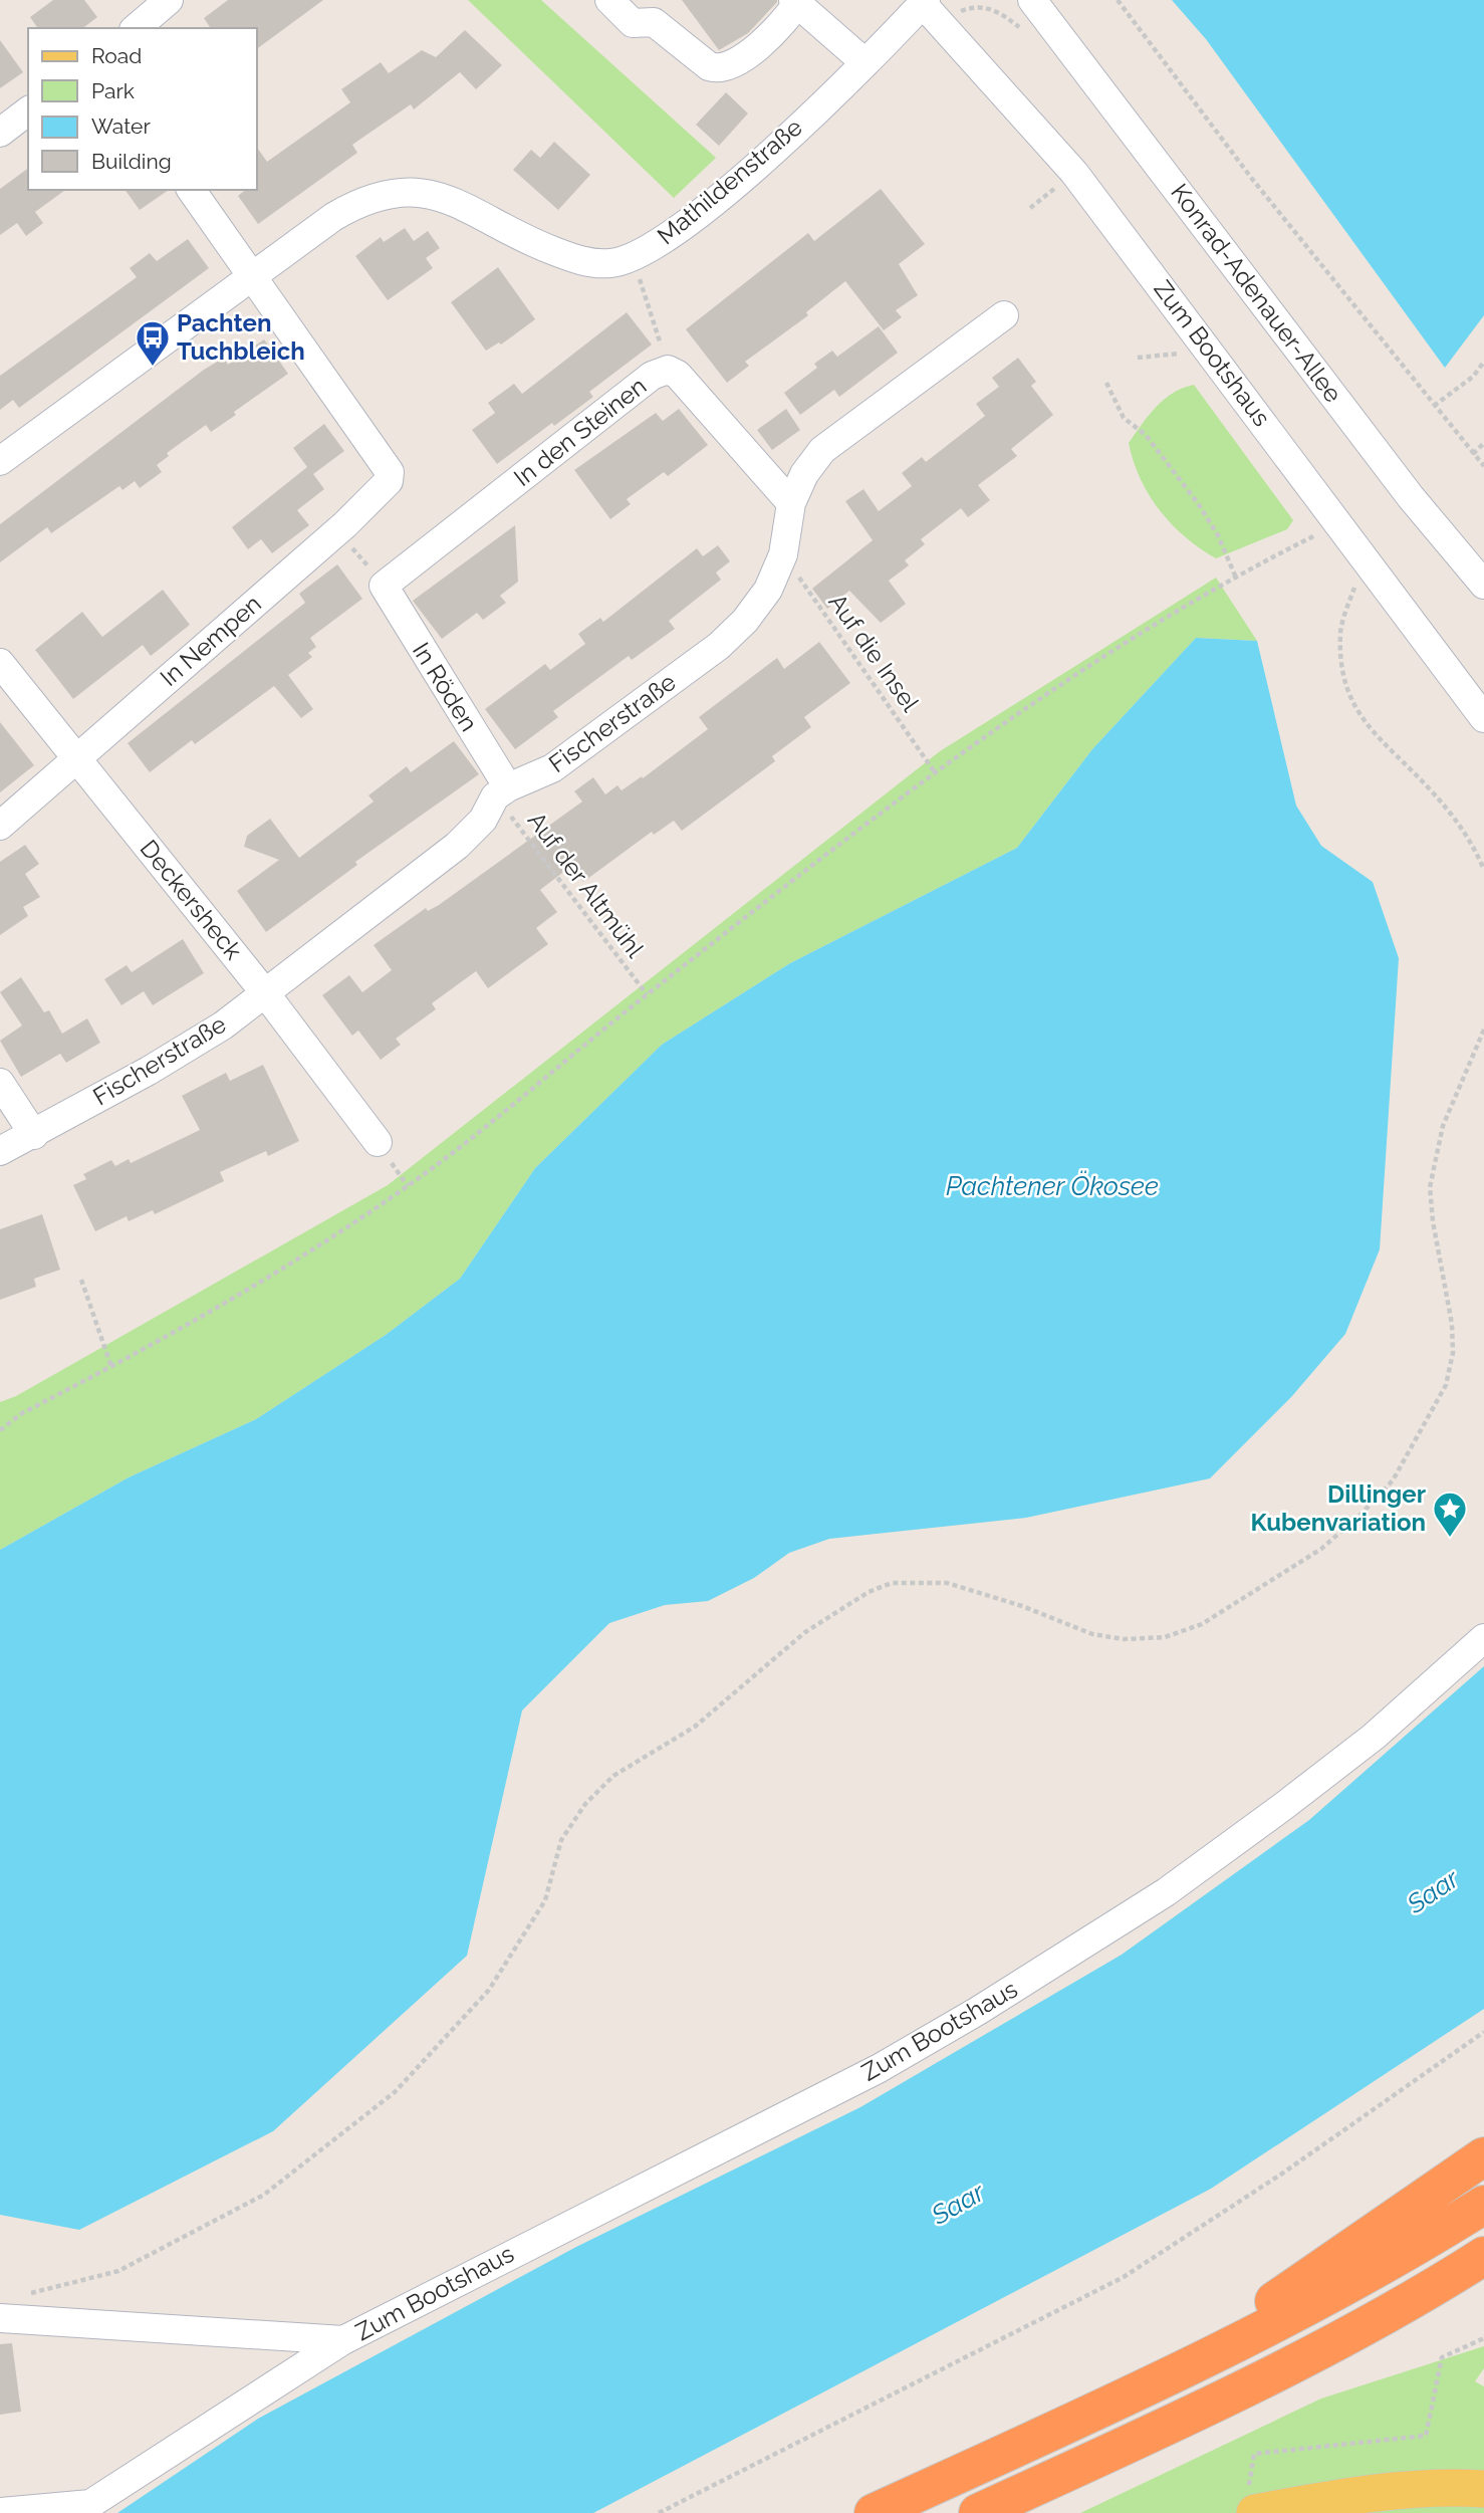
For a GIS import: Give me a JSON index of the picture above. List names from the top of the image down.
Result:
{
  "streets": {
    "street": [
      "Mathildenstraße",
      "Konrad-Adenauer-Allee",
      "Zum Bootshaus",
      "In den Steinen",
      "In Nempen",
      "In Röden",
      "Fischerstraße",
      "Deckersheck"
    ],
    "path": ["Auf die Insel", "Auf der Altmühl"]
  },
  "crossings": [
    ["Mathildenstraße", "Zum Bootshaus"],
    ["Mathildenstraße", "In Nempen"],
    ["In den Steinen", "In Röden"],
    ["In den Steinen", "Fischerstraße"],
    ["In Nempen", "Deckersheck"],
    ["Auf die Insel", "Fischerstraße"],
    ["In Röden", "Fischerstraße"],
    ["In Röden", "Auf der Altmühl"],
    ["Fischerstraße", "Auf der Altmühl"],
    ["Fischerstraße", "Deckersheck"]
  ],
  "water": ["Pachtener Ökosee", "Saar"],
  "places": {
    "bus stop": ["Pachten Tuchbleich"],
    "place": ["Dillinger Kubenvariation"]
  },
  "legend": [
    "Road",
    "Park",
    "Water",
    "Building"
  ]
}
